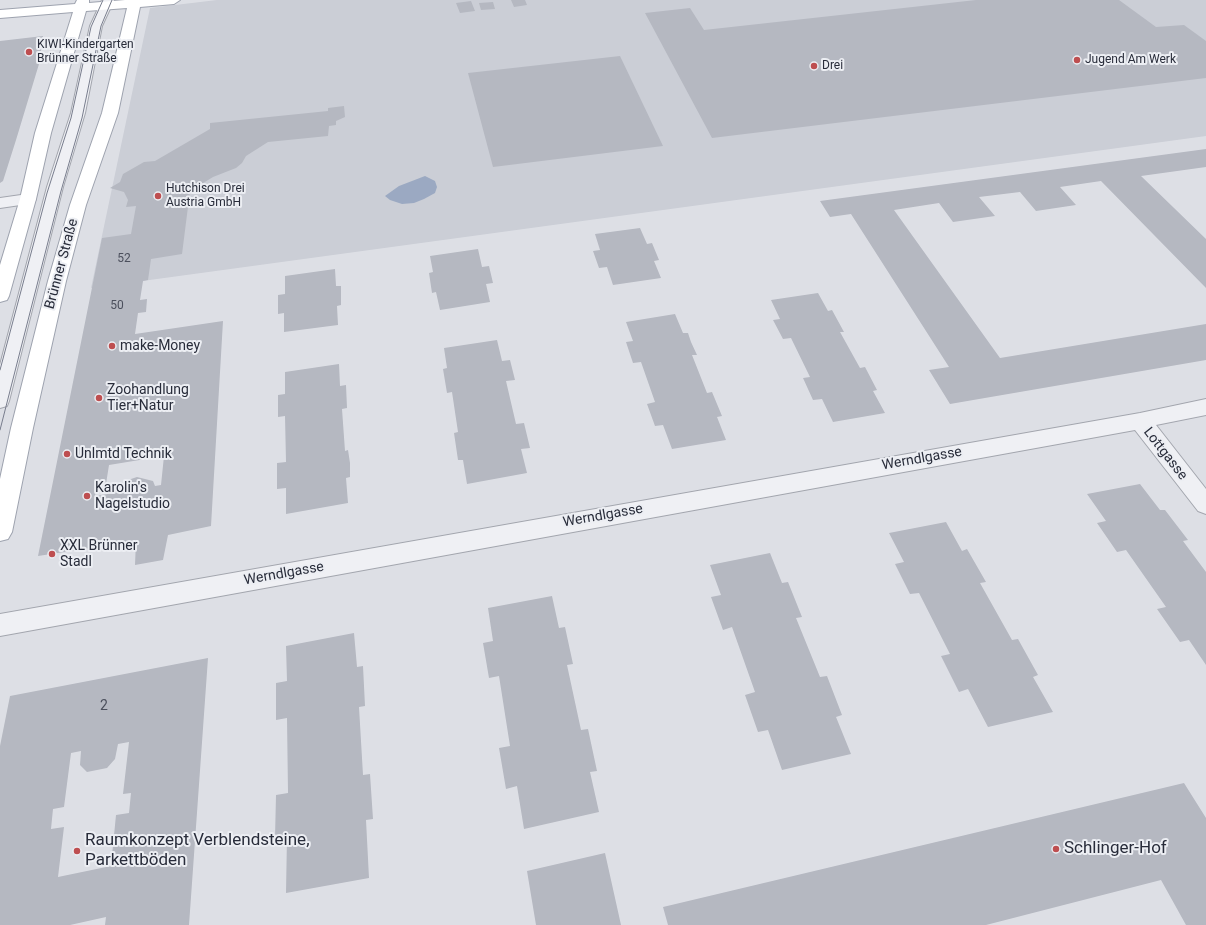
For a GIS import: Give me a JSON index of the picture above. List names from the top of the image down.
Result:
{
  "streets": {
    "main road": ["Brünner Straße"],
    "street": ["Lottgasse", "Werndlgasse"]
  },
  "crossings": [
    ["Lottgasse", "Werndlgasse"]
  ],
  "places": [
    "KIWI-Kindergarten Brünner Straße",
    "Jugend Am Werk",
    "Drei",
    "Hutchison Drei Austria GmbH",
    "make-Money",
    "Zoohandlung Tier+Natur",
    "Unlmtd Technik",
    "Karolin's Nagelstudio",
    "XXL Brünner Stadl",
    "Schlinger-Hof",
    "Raumkonzept Verblendsteine, Parkettböden"
  ],
  "house_numbers": ["52", "50", "2"]
}
